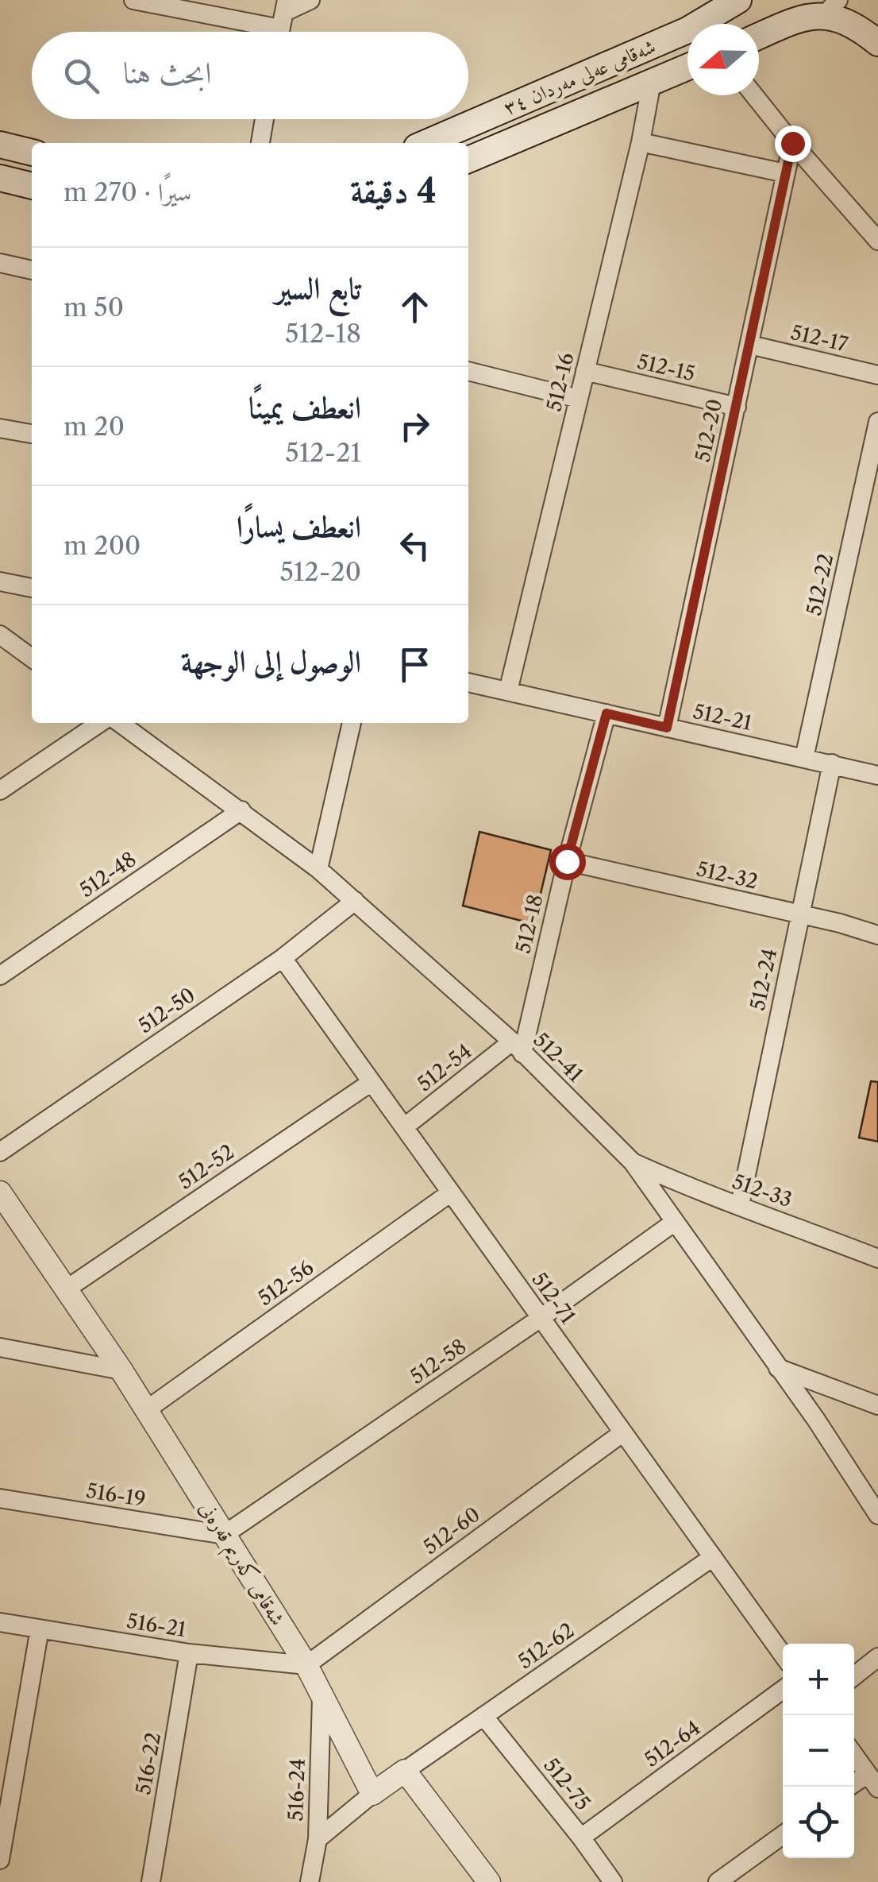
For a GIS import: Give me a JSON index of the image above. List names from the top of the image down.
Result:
{
  "streets": {
    "main road": ["شەقامی عەلی مەردان ٣٤"],
    "street": [
      "512-17",
      "512-15",
      "512-16",
      "512-20",
      "512-22",
      "512-21",
      "512-48",
      "512-32",
      "512-18",
      "512-24",
      "512-50",
      "512-41",
      "512-54",
      "512-52",
      "512-33",
      "512-56",
      "512-71",
      "512-58",
      "516-19",
      "512-60",
      "شەقامی کەریم قەرەنی",
      "516-21",
      "512-62",
      "512-64",
      "516-22",
      "512-75",
      "516-24"
    ]
  },
  "crossings": [
    ["شەقامی عەلی مەردان ٣٤", "512-16"],
    ["512-17", "512-20"],
    ["512-15", "512-16"],
    ["512-15", "512-20"],
    ["512-16", "512-21"],
    ["512-20", "512-21"],
    ["512-22", "512-21"],
    ["512-21", "512-18"],
    ["512-21", "512-24"],
    ["512-48", "512-41"],
    ["512-32", "512-18"],
    ["512-32", "512-24"],
    ["512-18", "512-41"],
    ["512-18", "512-54"],
    ["512-24", "512-33"],
    ["512-50", "512-41"],
    ["512-50", "512-71"],
    ["512-41", "512-54"],
    ["512-41", "512-33"],
    ["512-41", "512-58"],
    ["512-54", "512-71"],
    ["512-52", "512-71"],
    ["512-52", "شەقامی کەریم قەرەنی"],
    ["512-56", "512-71"],
    ["512-56", "شەقامی کەریم قەرەنی"],
    ["512-71", "512-58"],
    ["512-71", "512-60"],
    ["512-71", "512-62"],
    ["512-58", "516-19"],
    ["512-58", "شەقامی کەریم قەرەنی"],
    ["516-19", "شەقامی کەریم قەرەنی"],
    ["512-60", "شەقامی کەریم قەرەنی"],
    ["512-60", "516-21"],
    ["شەقامی کەریم قەرەنی", "516-21"],
    ["شەقامی کەریم قەرەنی", "516-24"],
    ["516-21", "516-22"],
    ["512-62", "512-75"],
    ["512-64", "512-75"]
  ],
  "north": "left",
  "page": {
    "search": "ابحث هنا",
    "heading": ["4 دقيقة", "سيرًا · 270 m"],
    "list": [
      ["تابع السير", "512-18", "50 m"],
      ["انعطف يمينًا", "512-21", "20 m"],
      ["انعطف يسارًا", "512-20", "200 m"],
      "الوصول إلى الوجهة"
    ],
    "map_buttons": ["+", "−"]
  }
}
